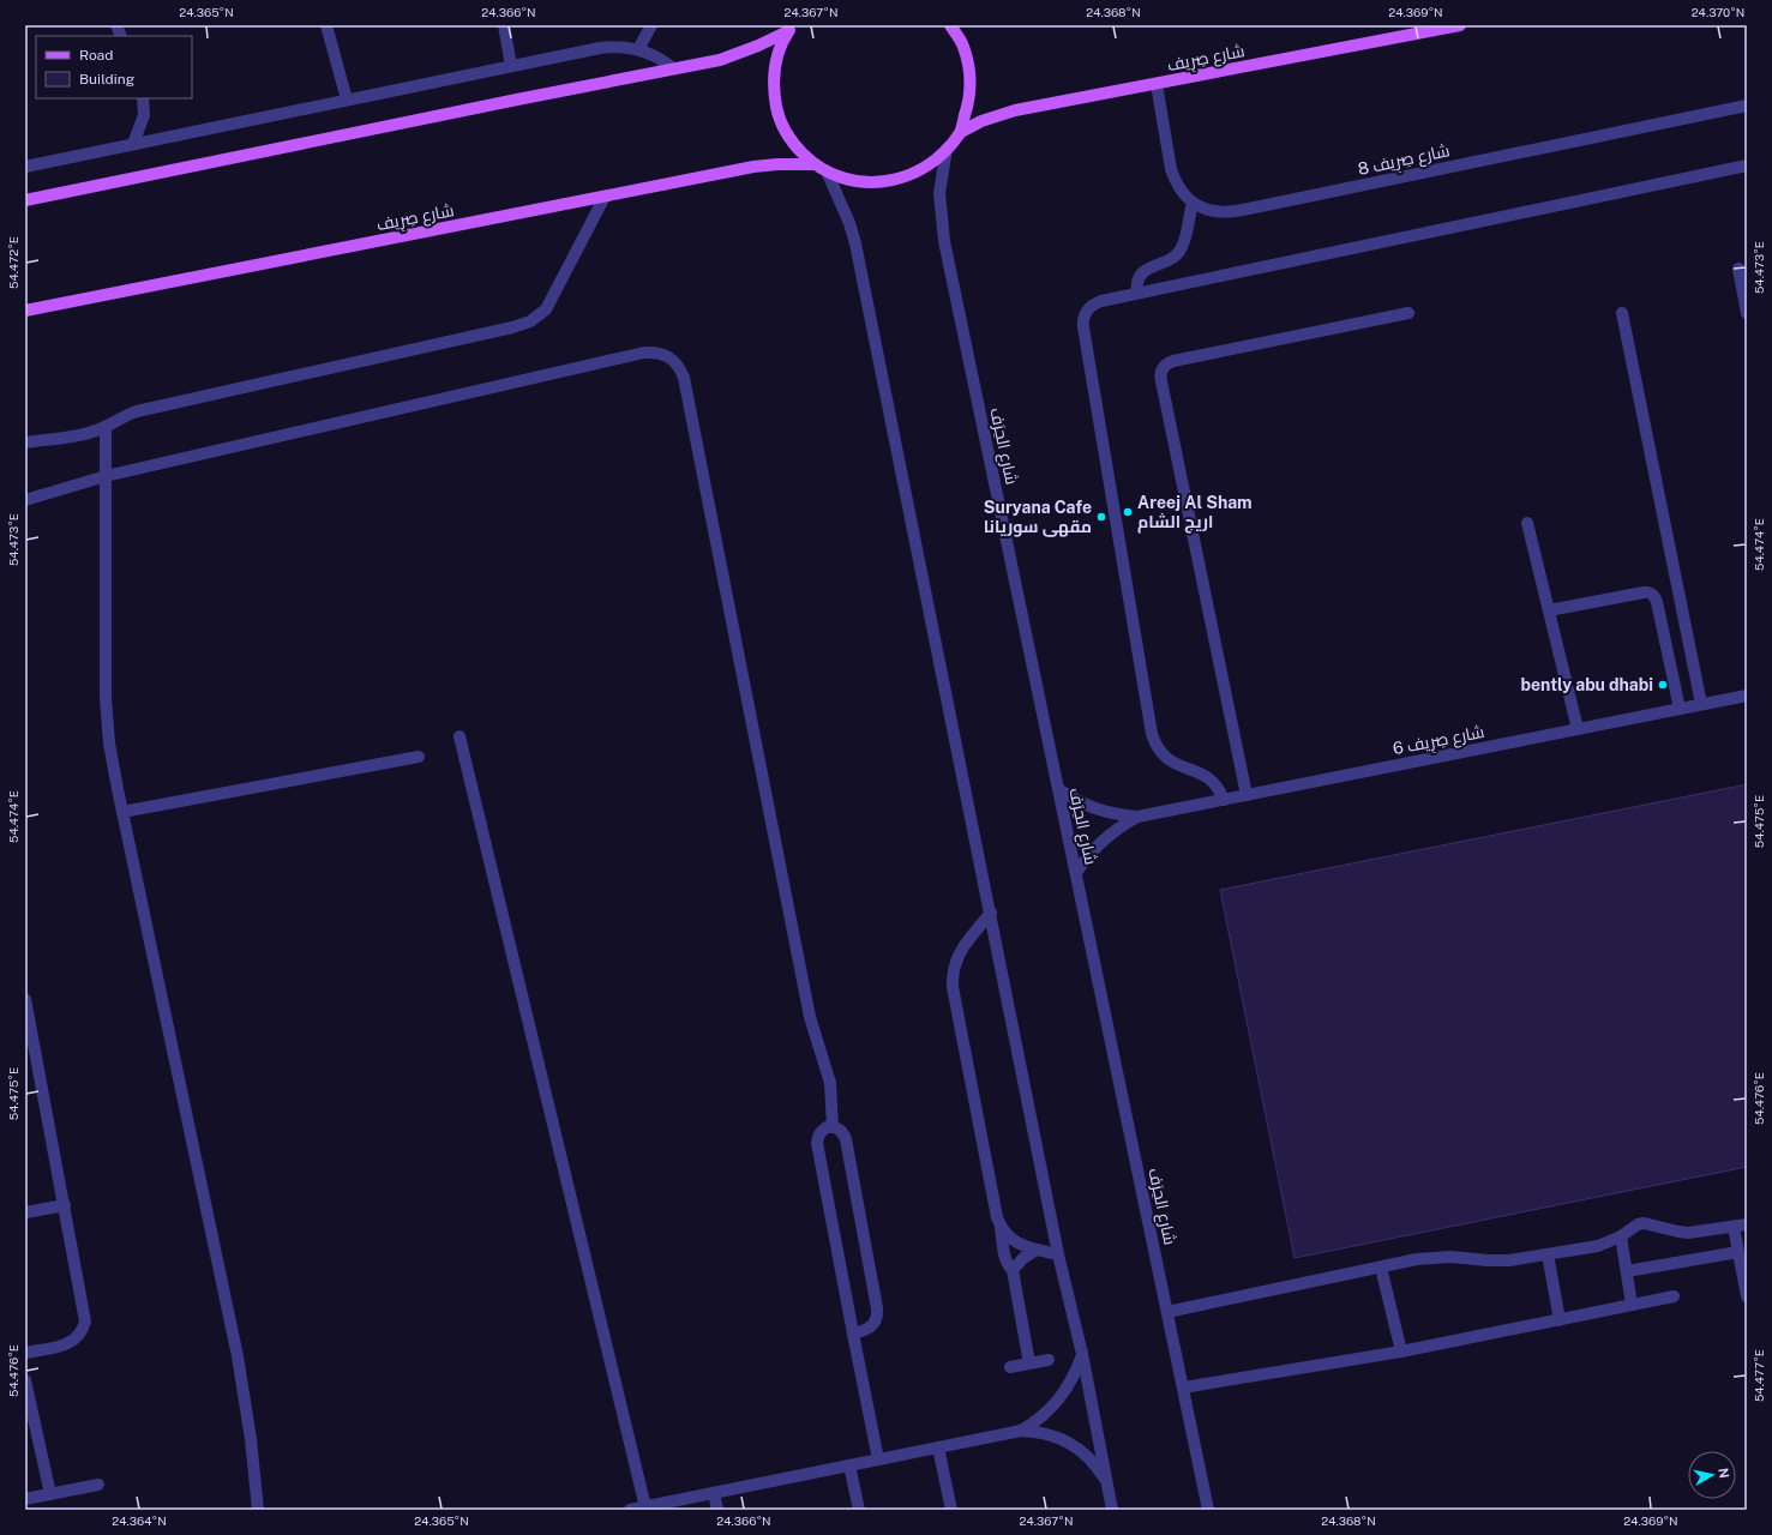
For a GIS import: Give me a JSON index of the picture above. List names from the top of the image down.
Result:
{
  "streets": {
    "main road": ["شارع صِرِيف"],
    "street": ["شارع صِرِيف 8", "شارع الحِرَف", "شارع صِرِيف 6"]
  },
  "crossings": [
    ["شارع صِرِيف", "شارع صِرِيف 8"],
    ["شارع الحِرَف", "شارع صِرِيف 6"]
  ],
  "places": ["Areej Al Sham اريج الشام", "Suryana Cafe مقهى سوريانا", "bently abu dhabi"],
  "legend": ["Road", "Building"],
  "north": "right",
  "coordinates": [
    "24.365°N",
    "24.366°N",
    "24.367°N",
    "24.368°N",
    "24.369°N",
    "24.370°N",
    "54.472°E",
    "54.473°E",
    "54.474°E",
    "54.475°E",
    "54.476°E",
    "54.477°E",
    "24.364°N"
  ]
}
